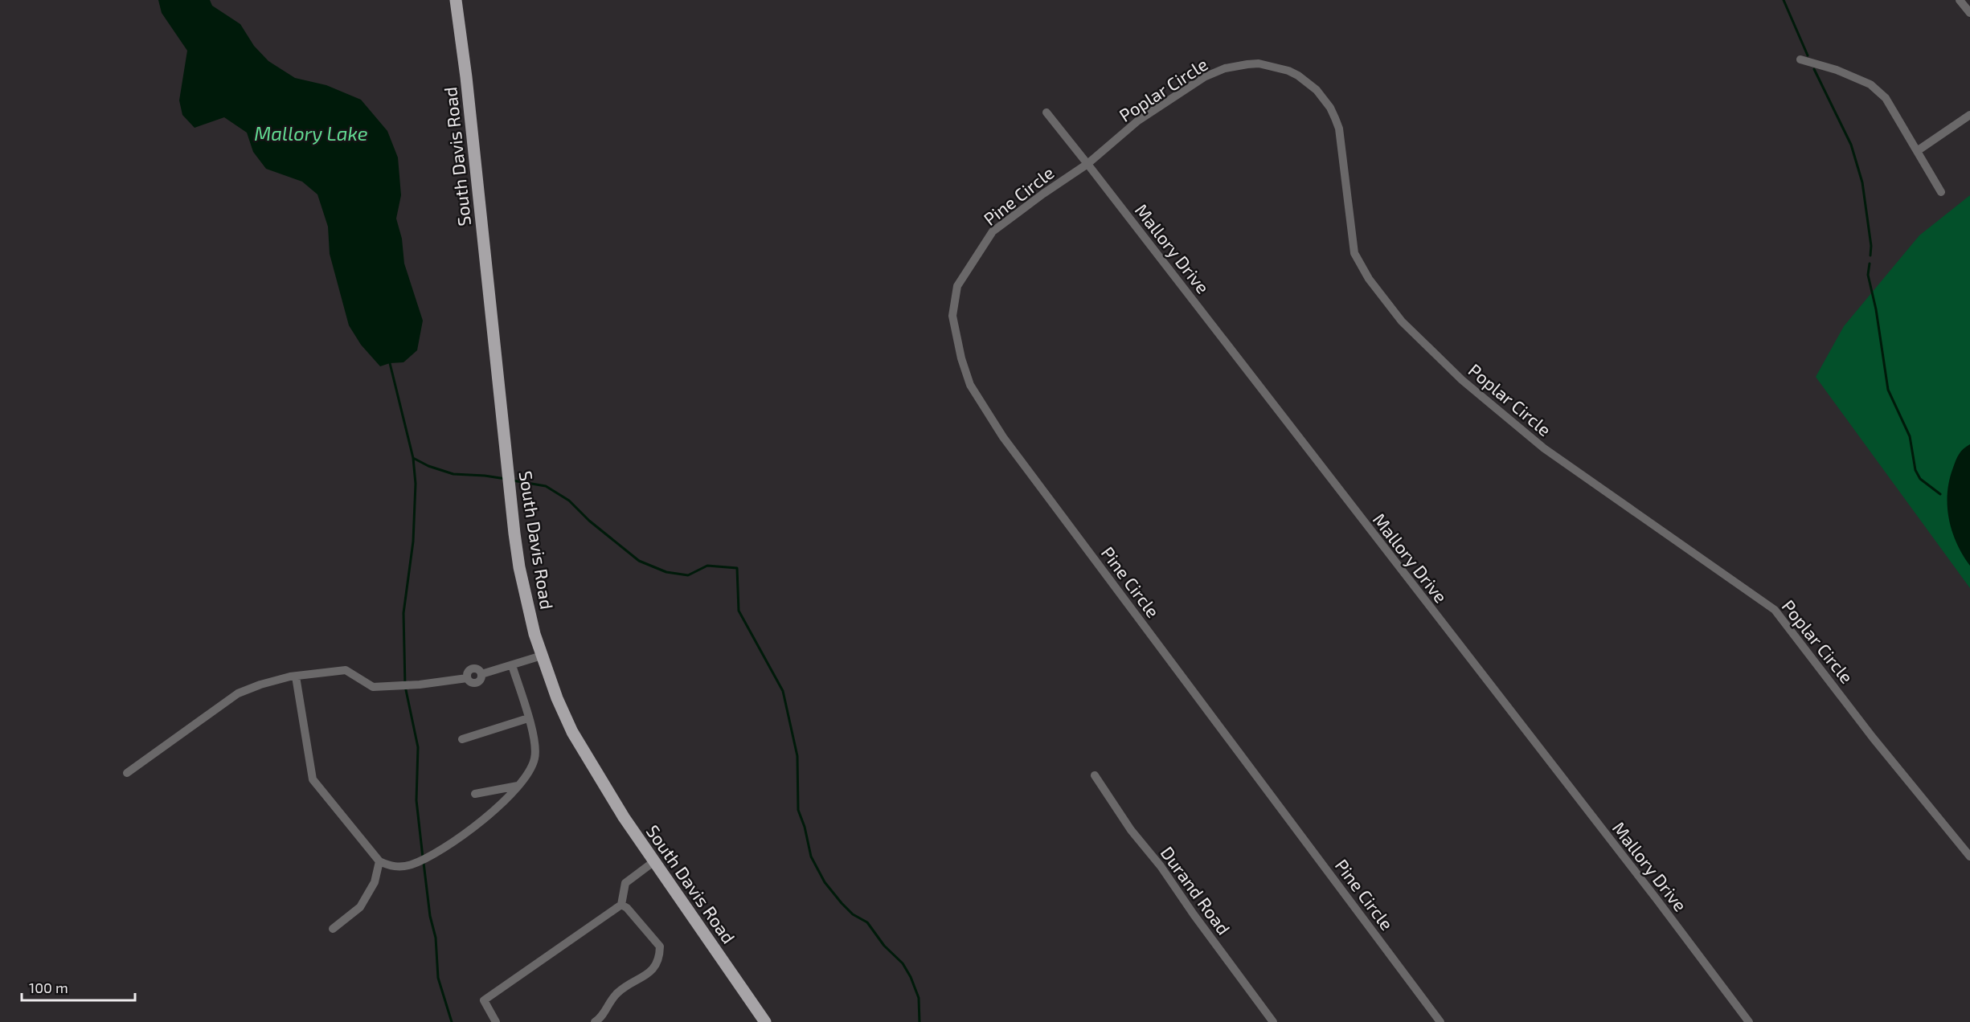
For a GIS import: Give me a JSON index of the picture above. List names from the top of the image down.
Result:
{
  "streets": {
    "main road": ["South Davis Road"],
    "street": [
      "Poplar Circle",
      "Pine Circle",
      "Mallory Drive",
      "Durand Road"
    ]
  },
  "crossings": [
    ["Poplar Circle", "Pine Circle"],
    ["Poplar Circle", "Mallory Drive"],
    ["Pine Circle", "Mallory Drive"]
  ],
  "water": ["Mallory Lake"],
  "scale_bar": "100 m"
}
